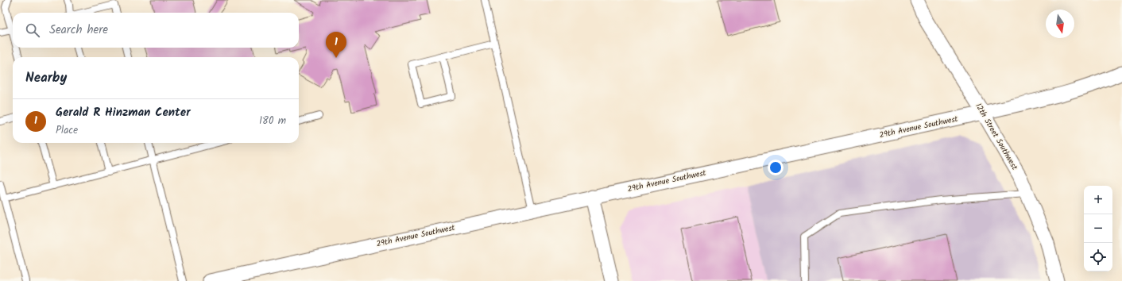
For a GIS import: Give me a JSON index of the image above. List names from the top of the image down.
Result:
{
  "streets": {
    "street": ["29th Avenue Southwest", "12th Street Southwest"]
  },
  "crossings": [
    ["29th Avenue Southwest", "12th Street Southwest"]
  ],
  "north": "bottom",
  "page": {
    "search": "Search here",
    "pins": "1",
    "heading": "Nearby",
    "list": [
      {
        "mark": "1",
        "name": "Gerald R Hinzman Center",
        "note": "Place",
        "value": "180 m"
      }
    ],
    "map_buttons": ["+", "−"]
  }
}
